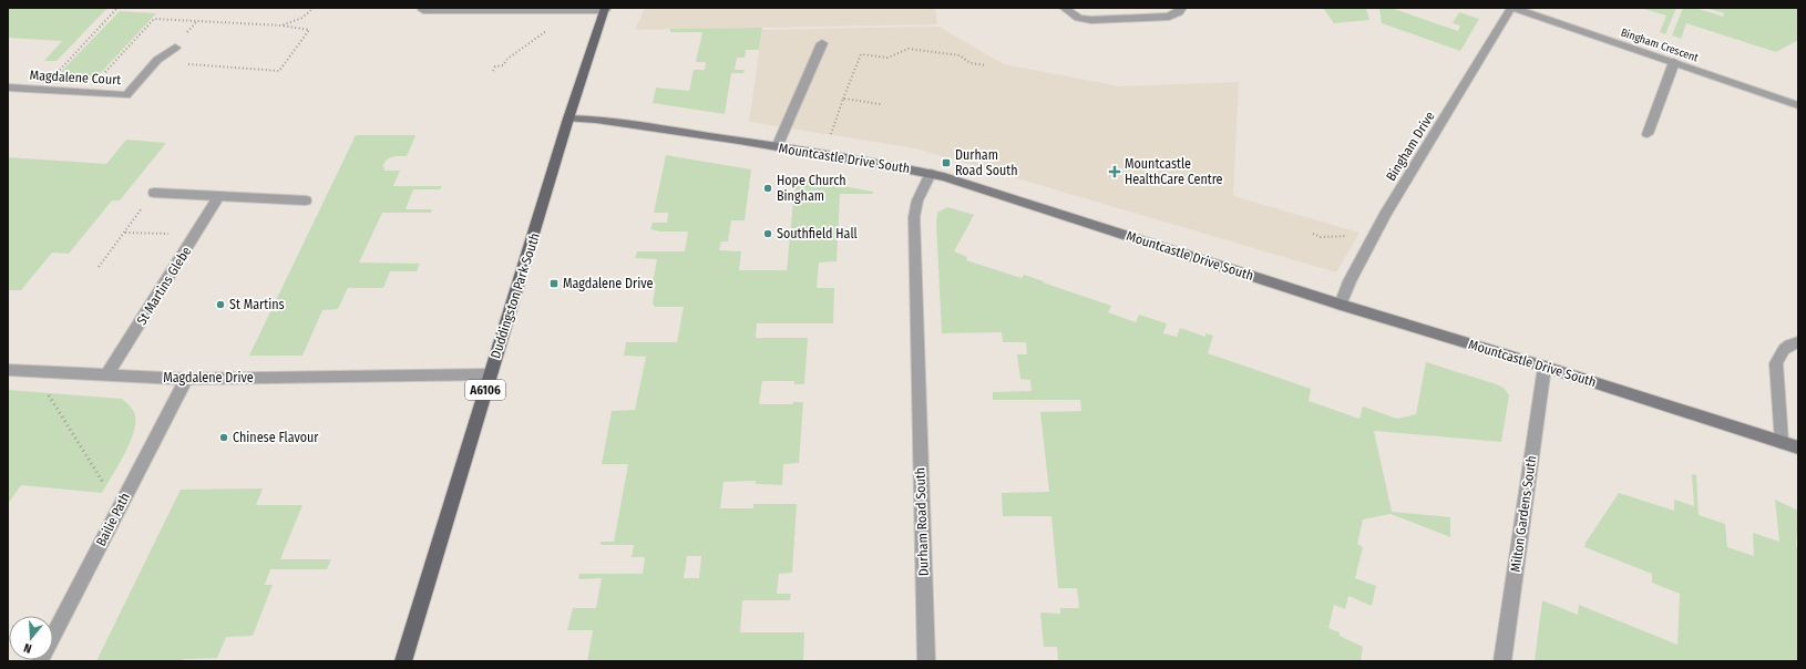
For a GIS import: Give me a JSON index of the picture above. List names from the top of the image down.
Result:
{
  "streets": {
    "main road": ["Duddingston Park South", "A6106"],
    "street": [
      "Bingham Crescent",
      "Magdalene Court",
      "Bingham Drive",
      "Mountcastle Drive South",
      "St Martins Glebe",
      "Magdalene Drive",
      "Milton Gardens South",
      "Bailie Path",
      "Durham Road South"
    ]
  },
  "crossings": [
    ["Bingham Crescent", "Bingham Drive"],
    ["Bingham Drive", "Mountcastle Drive South"],
    ["Mountcastle Drive South", "Duddingston Park South"],
    ["Mountcastle Drive South", "Milton Gardens South"],
    ["Mountcastle Drive South", "Durham Road South"],
    ["St Martins Glebe", "Magdalene Drive"],
    ["Duddingston Park South", "Magdalene Drive"],
    ["Magdalene Drive", "Bailie Path"]
  ],
  "places": {
    "transit": ["Durham Road South", "Magdalene Drive"],
    "health": ["Mountcastle HealthCare Centre"],
    "other": [
      "Hope Church Bingham",
      "Southfield Hall",
      "St Martins",
      "Chinese Flavour"
    ]
  },
  "north": "bottom"
}
